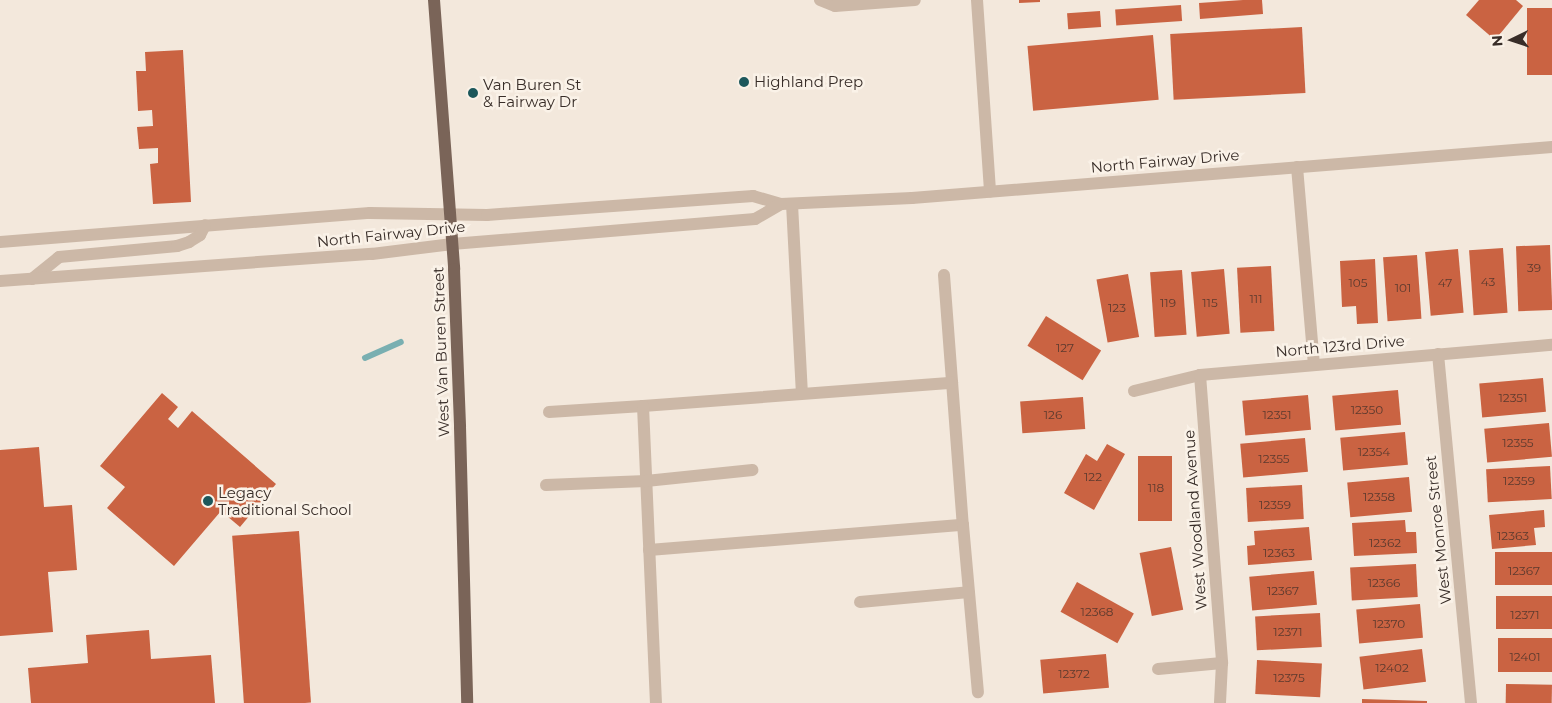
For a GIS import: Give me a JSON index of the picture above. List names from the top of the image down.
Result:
{
  "streets": {
    "main road": ["West Van Buren Street"],
    "street": [
      "North Fairway Drive",
      "North 123rd Drive",
      "West Woodland Avenue",
      "West Monroe Street"
    ]
  },
  "crossings": [
    ["North Fairway Drive", "West Van Buren Street"],
    ["North 123rd Drive", "West Woodland Avenue"],
    ["North 123rd Drive", "West Monroe Street"]
  ],
  "places": ["Highland Prep", "Van Buren St & Fairway Dr", "Legacy Traditional School"],
  "house_numbers": [
    "39",
    "43",
    "105",
    "47",
    "101",
    "111",
    "119",
    "115",
    "123",
    "127",
    "12351",
    "12350",
    "126",
    "12351",
    "12355",
    "12354",
    "12355",
    "122",
    "12359",
    "118",
    "12358",
    "12359",
    "12363",
    "12362",
    "12363",
    "12367",
    "12366",
    "12367",
    "12368",
    "12371",
    "12370",
    "12371",
    "12401",
    "12402",
    "12372",
    "12375"
  ],
  "north": "left"
}
